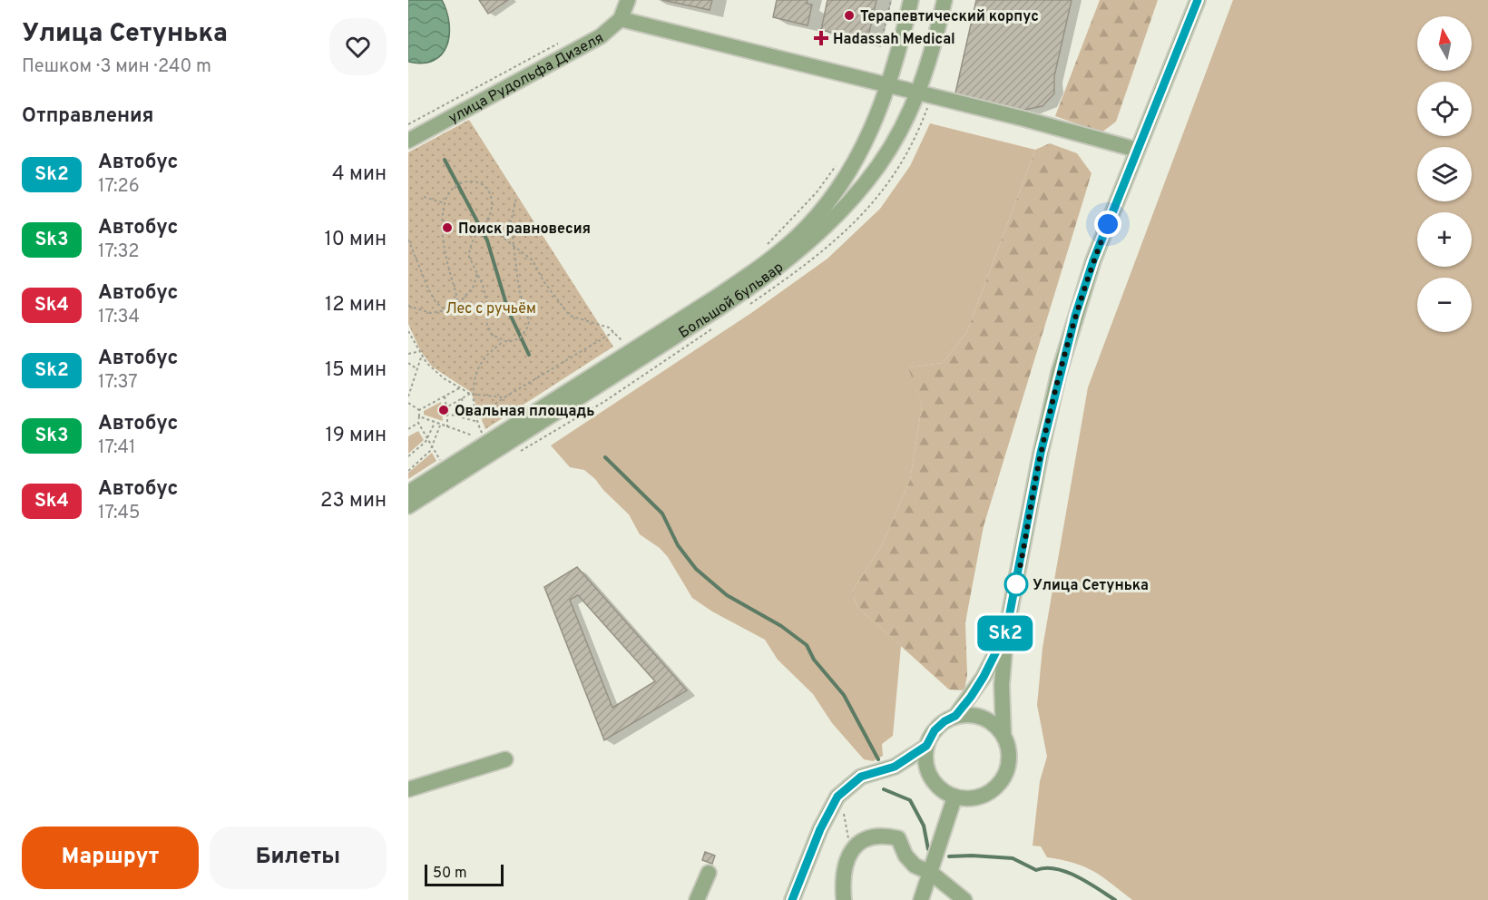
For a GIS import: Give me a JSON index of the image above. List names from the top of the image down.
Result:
{
  "streets": {
    "street": ["улица Рудольфа Дизеля", "Большой бульвар"]
  },
  "parks": ["Лес с ручьём"],
  "places": {
    "other": [
      "Терапевтический корпус",
      "Поиск равновесия",
      "Овальная площадь",
      "Улица Сетунька"
    ],
    "health": ["Hadassah Medical"]
  },
  "lines": ["bus line Sk2"],
  "scale_bar": "50 m",
  "north": "top",
  "page": {
    "heading": [
      ["Улица Сетунька", "Пешком · 3 мин · 240 m"],
      "Отправления"
    ],
    "on_map": "Sk2",
    "map_buttons": ["+", "−"],
    "list": [
      {
        "mark": "Sk2",
        "name": "Автобус",
        "note": "17:26",
        "value": "4 мин"
      },
      {
        "mark": "Sk3",
        "name": "Автобус",
        "note": "17:32",
        "value": "10 мин"
      },
      {
        "mark": "Sk4",
        "name": "Автобус",
        "note": "17:34",
        "value": "12 мин"
      },
      {
        "mark": "Sk2",
        "name": "Автобус",
        "note": "17:37",
        "value": "15 мин"
      },
      {
        "mark": "Sk3",
        "name": "Автобус",
        "note": "17:41",
        "value": "19 мин"
      },
      {
        "mark": "Sk4",
        "name": "Автобус",
        "note": "17:45",
        "value": "23 мин"
      }
    ],
    "buttons": ["Маршрут", "Билеты"],
    "scale": "50 m"
  }
}
